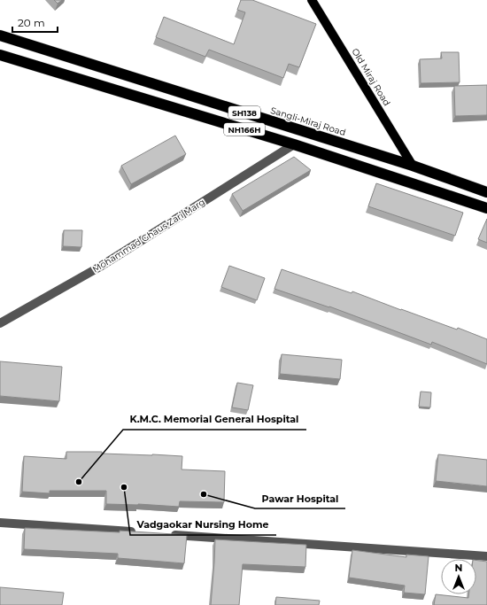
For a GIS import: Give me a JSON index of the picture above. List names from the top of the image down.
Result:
{
  "streets": {
    "highway": ["SH138", "Sangli-Miraj Road", "NH166H"],
    "main road": ["Old Miraj Road"],
    "street": ["Mohammad Ghaus Zari Marg"]
  },
  "crossings": [
    ["Old Miraj Road", "Sangli-Miraj Road"],
    ["NH166H", "Mohammad Ghaus Zari Marg"]
  ],
  "places": ["K.M.C. Memorial General Hospital", "Vadgaokar Nursing Home", "Pawar Hospital"],
  "scale_bar": "20 m",
  "north": "top"
}
